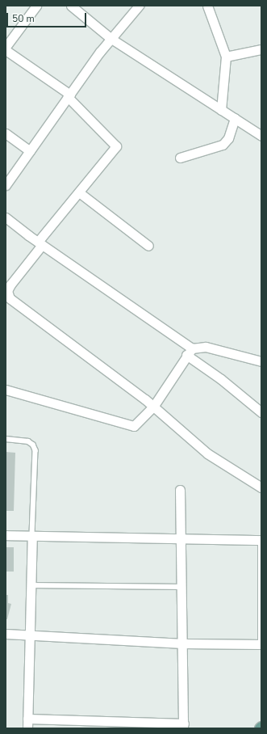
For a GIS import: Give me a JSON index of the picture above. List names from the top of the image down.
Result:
{
  "scale_bar": "50 m"
}
